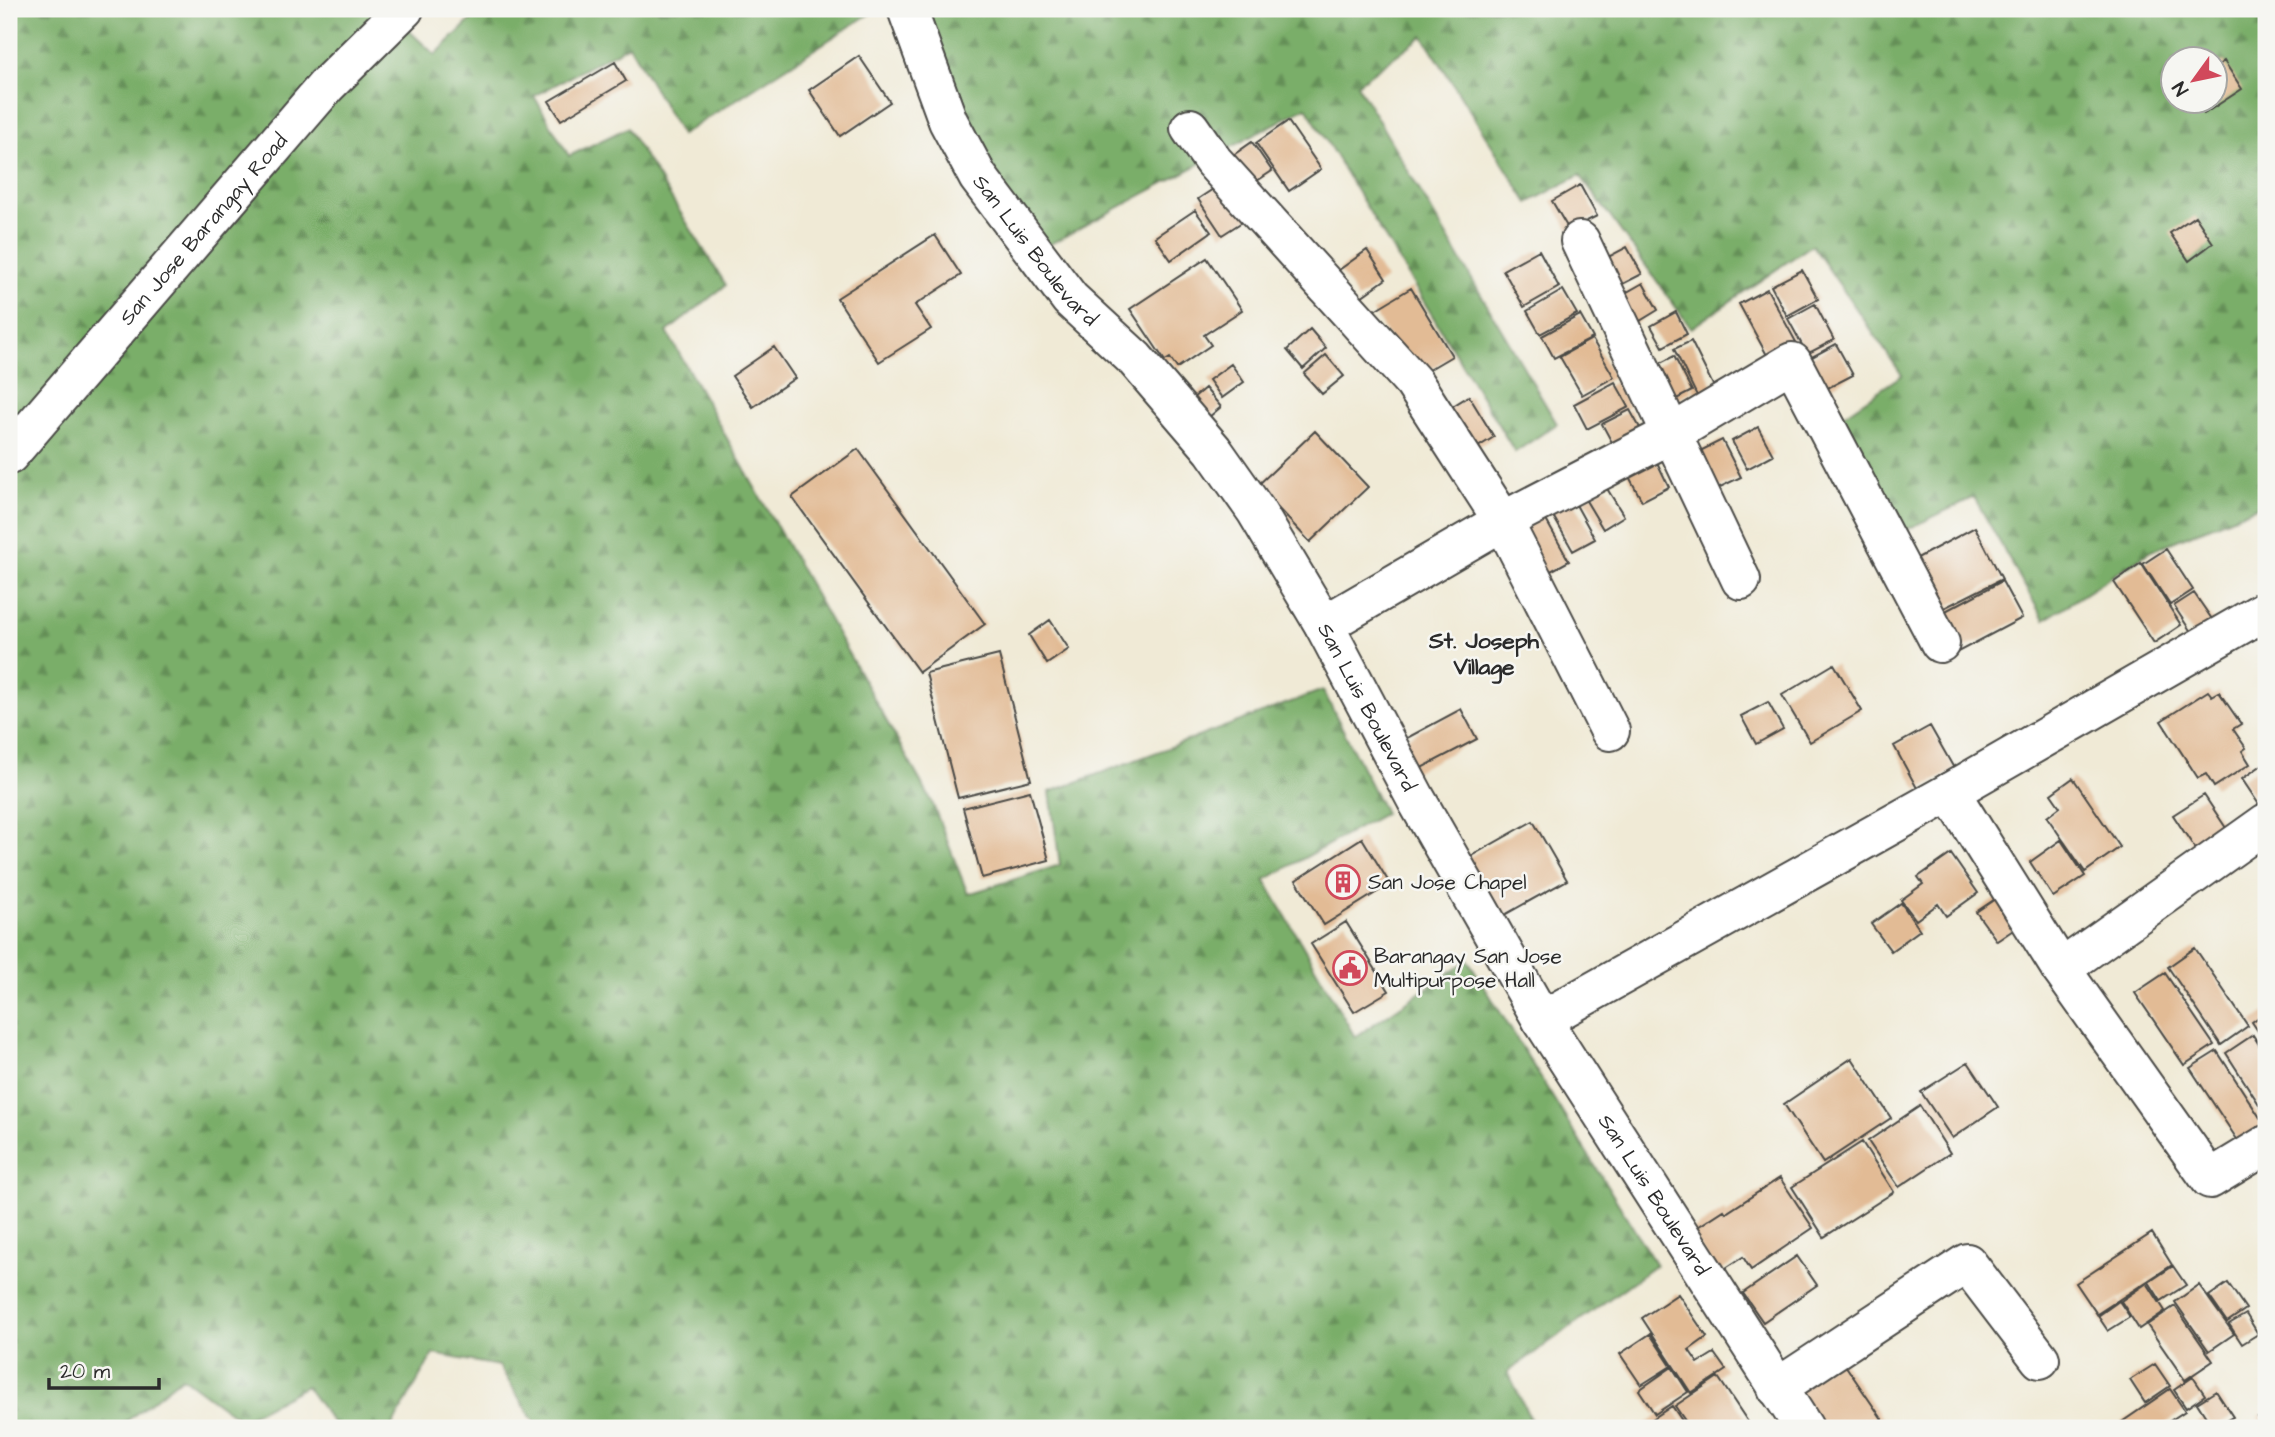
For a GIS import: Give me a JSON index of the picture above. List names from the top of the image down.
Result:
{
  "streets": {
    "street": ["San Jose Barangay Road", "San Luis Boulevard"]
  },
  "districts": ["St. Joseph Village"],
  "places": {
    "building": ["San Jose Chapel"],
    "public building": ["Barangay San Jose Multipurpose Hall"]
  },
  "scale_bar": "20 m",
  "north": "bottom left"
}
